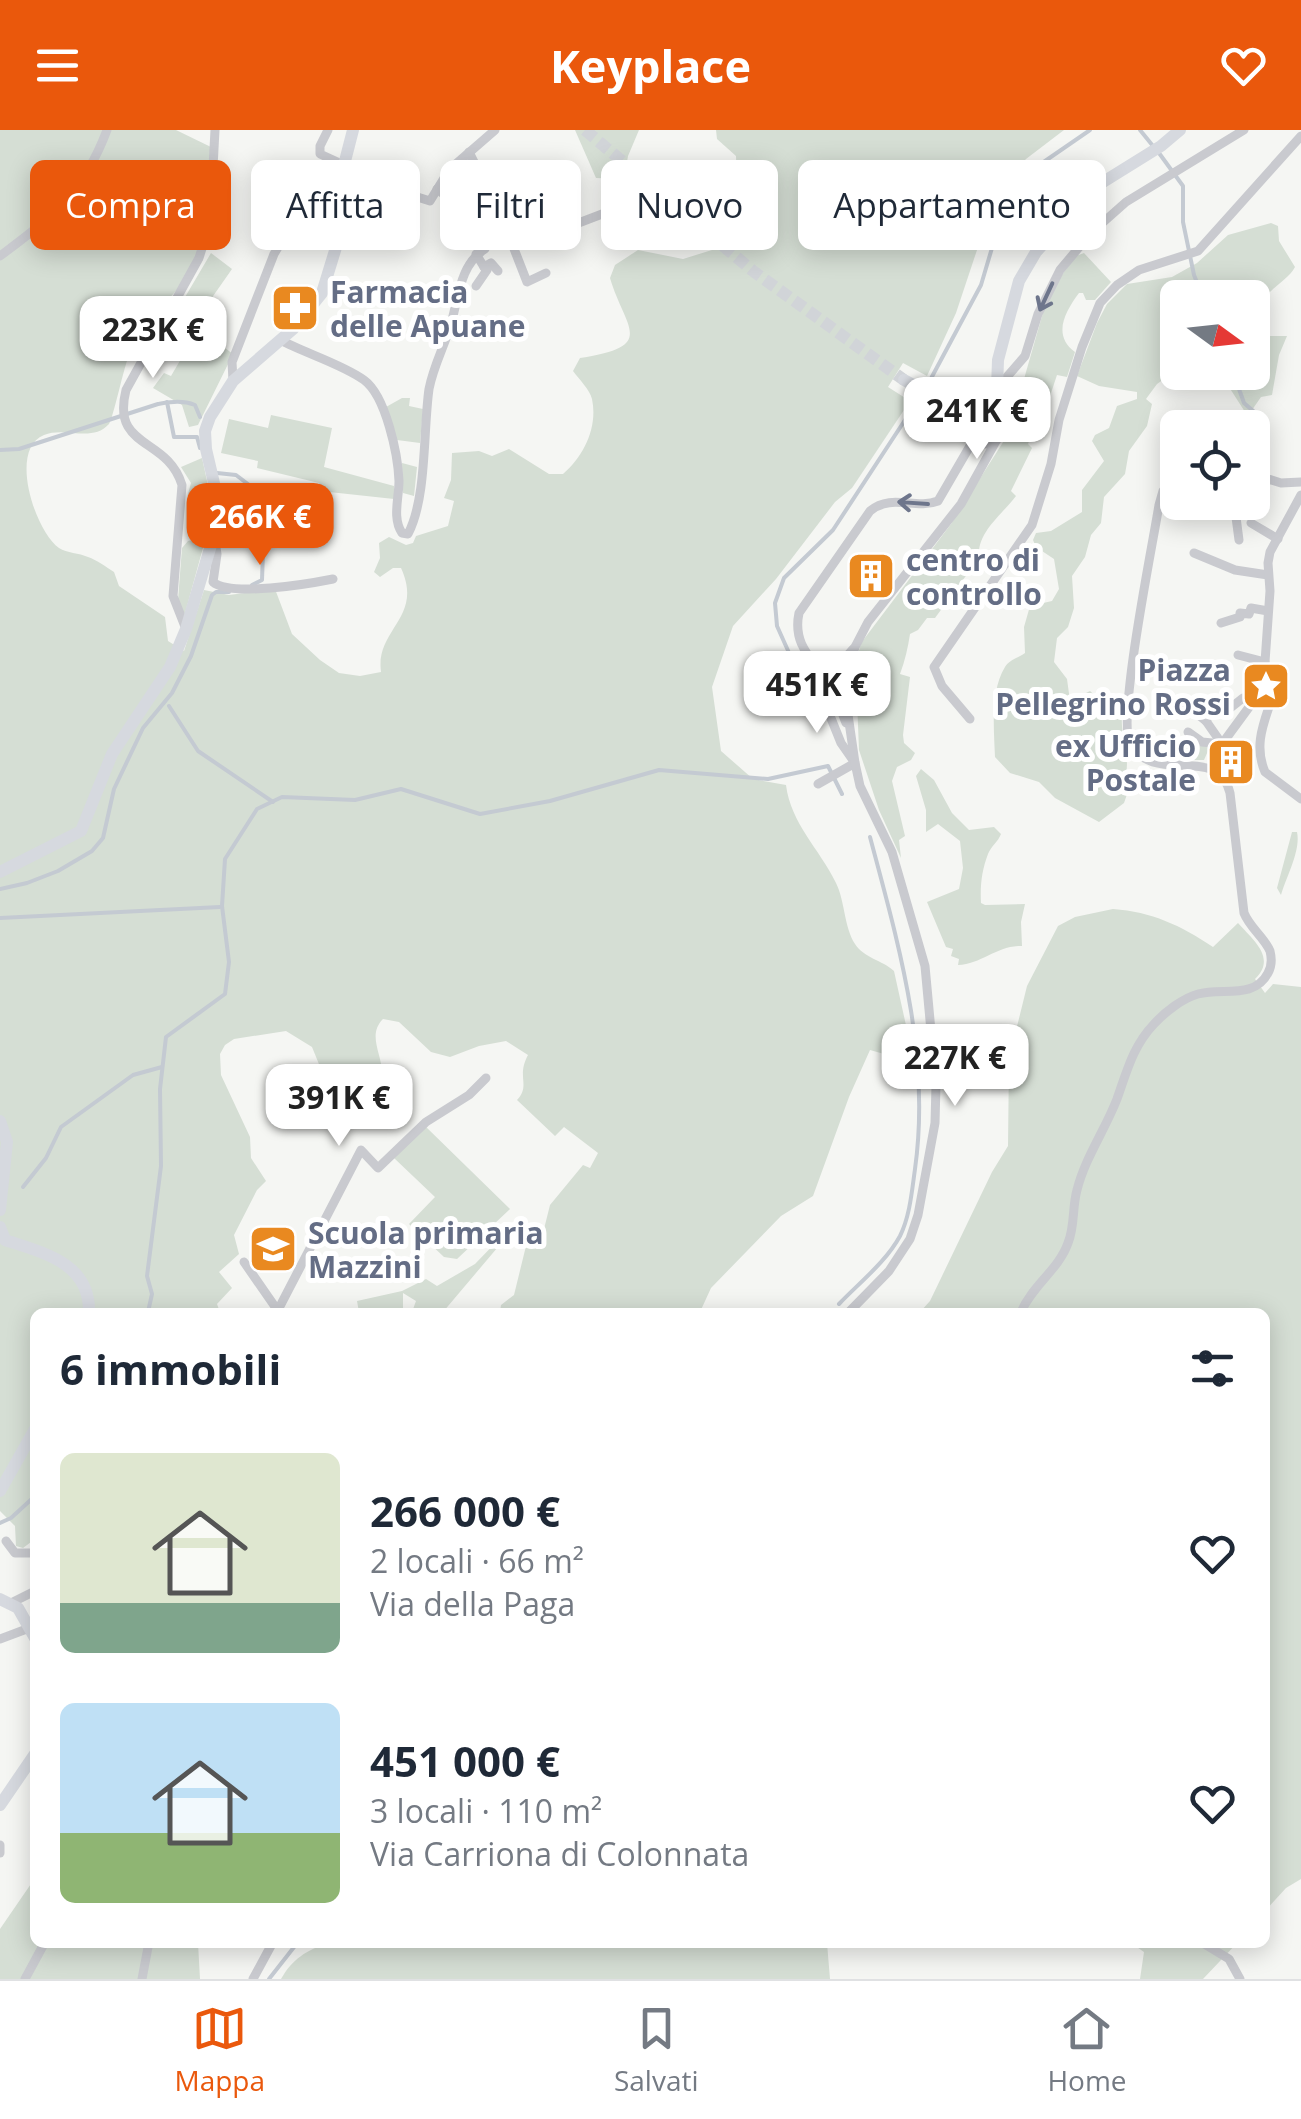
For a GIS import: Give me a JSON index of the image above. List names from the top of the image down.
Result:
{
  "places": {
    "pharmacy": ["Farmacia delle Apuane"],
    "building": ["centro di controllo", "ex Ufficio Postale"],
    "place": ["Piazza Pellegrino Rossi"],
    "school or university": ["Scuola primaria Mazzini"]
  },
  "north": "right",
  "page": {
    "header": "Keyplace",
    "chip": [
      "Compra",
      "Affitta",
      "Filtri",
      "Nuovo",
      "Appartamento"
    ],
    "price": [
      "223K €",
      "241K €",
      "266K €",
      "451K €",
      "227K €",
      "391K €"
    ],
    "heading": "6 immobili",
    "list": [
      {
        "name": "266 000 €",
        "note": "2 locali · 66 m² · Via della Paga"
      },
      {
        "name": "451 000 €",
        "note": "3 locali · 110 m² · Via Carriona di Colonnata"
      }
    ],
    "tabs": ["Mappa", "Salvati", "Home"]
  }
}
